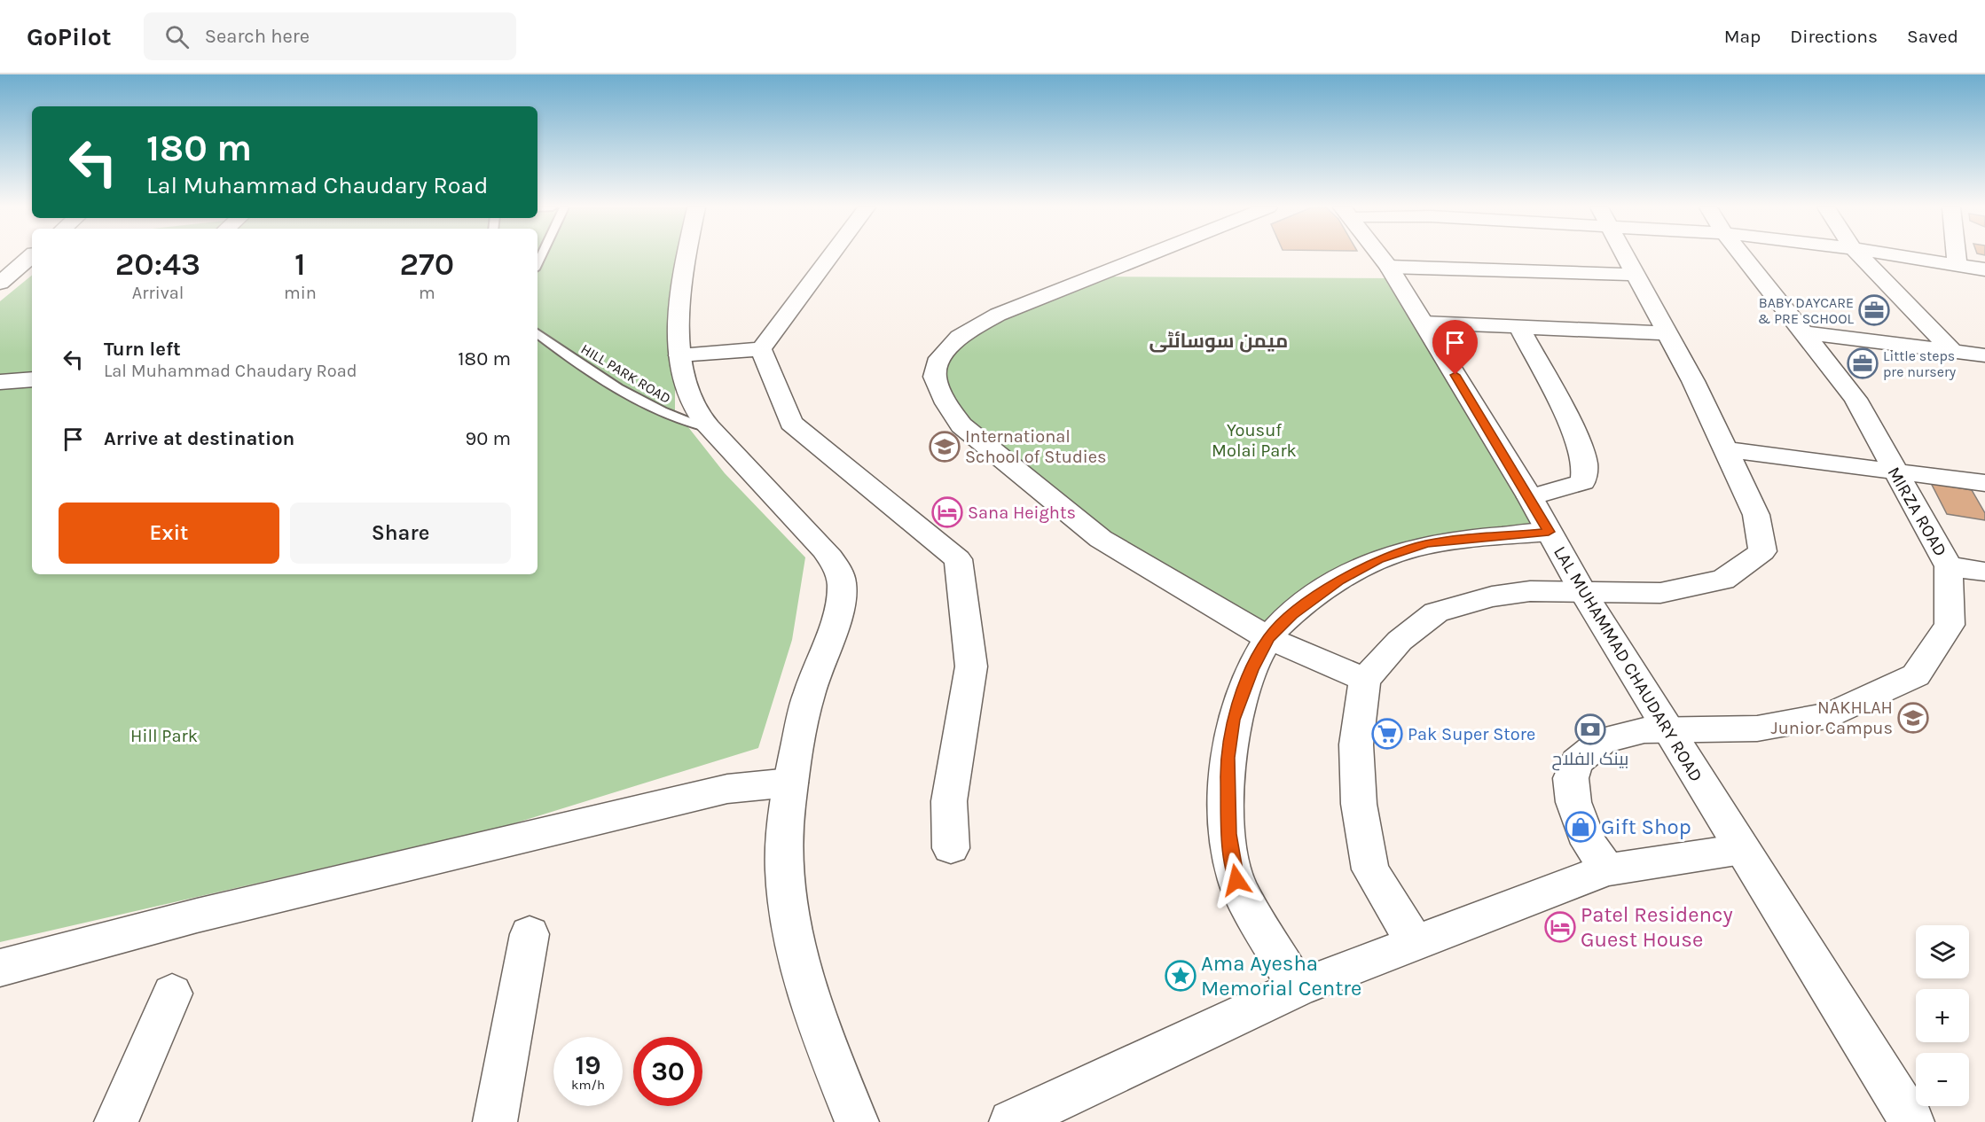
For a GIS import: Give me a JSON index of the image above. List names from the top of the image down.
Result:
{
  "streets": {
    "street": ["MIRZA ROAD", "LAL MUHAMMAD CHAUDARY ROAD"],
    "lane": ["HILL PARK ROAD"]
  },
  "crossings": [
    ["MIRZA ROAD", "LAL MUHAMMAD CHAUDARY ROAD"]
  ],
  "districts": ["میمن سوسائٹی"],
  "parks": ["Yousuf Molai Park", "Hill Park"],
  "places": {
    "office": ["BABY DAYCARE & PRE SCHOOL", "Little steps pre nursery"],
    "school or university": ["International School of Studies", "NAKHLAH Junior Campus"],
    "hotel": ["Sana Heights", "Patel Residency Guest House"],
    "bank": ["بینک الفلاح"],
    "supermarket": ["Pak Super Store"],
    "shop": ["Gift Shop"],
    "place": ["Ama Ayesha Memorial Centre"]
  },
  "page": {
    "header": "GoPilot",
    "search": "Search here",
    "nav": ["Map", "Directions", "Saved"],
    "turn": ["180 m", "Lal Muhammad Chaudary Road"],
    "eta": [
      "20:43",
      "Arrival",
      "1",
      "min",
      "270",
      "m"
    ],
    "list": [
      {
        "name": "Turn left",
        "note": "Lal Muhammad Chaudary Road",
        "value": "180 m"
      },
      {
        "name": "Arrive at destination",
        "value": "90 m"
      }
    ],
    "buttons": ["Exit", "Share"],
    "map_buttons": ["+", "−"],
    "speed": "19 km/h",
    "limit": "30"
  }
}
